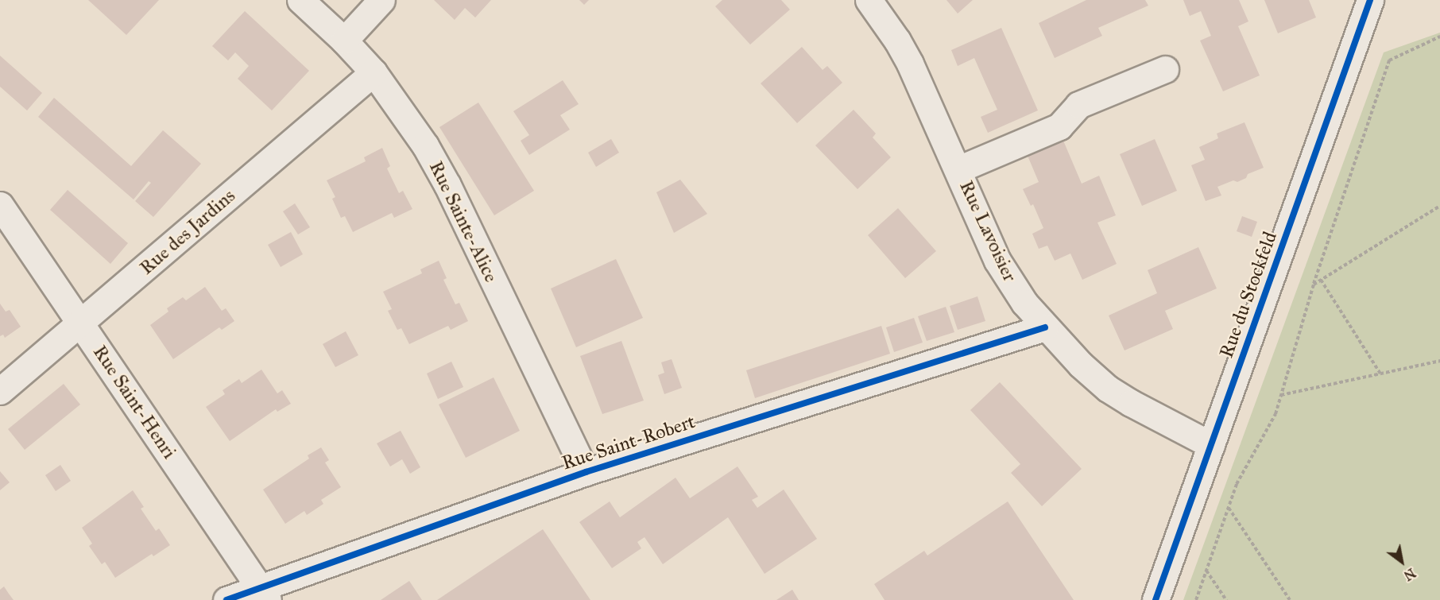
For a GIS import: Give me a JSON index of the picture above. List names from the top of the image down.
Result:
{
  "streets": {
    "street": [
      "Rue Sainte-Alice",
      "Rue Lavoisier",
      "Rue des Jardins",
      "Rue du Stockfeld",
      "Rue Saint-Henri",
      "Rue Saint-Robert"
    ]
  },
  "crossings": [
    ["Rue Sainte-Alice", "Rue des Jardins"],
    ["Rue Sainte-Alice", "Rue Saint-Robert"],
    ["Rue Lavoisier", "Rue du Stockfeld"],
    ["Rue Lavoisier", "Rue Saint-Robert"],
    ["Rue des Jardins", "Rue Saint-Henri"],
    ["Rue Saint-Henri", "Rue Saint-Robert"]
  ],
  "north": "bottom right"
}
